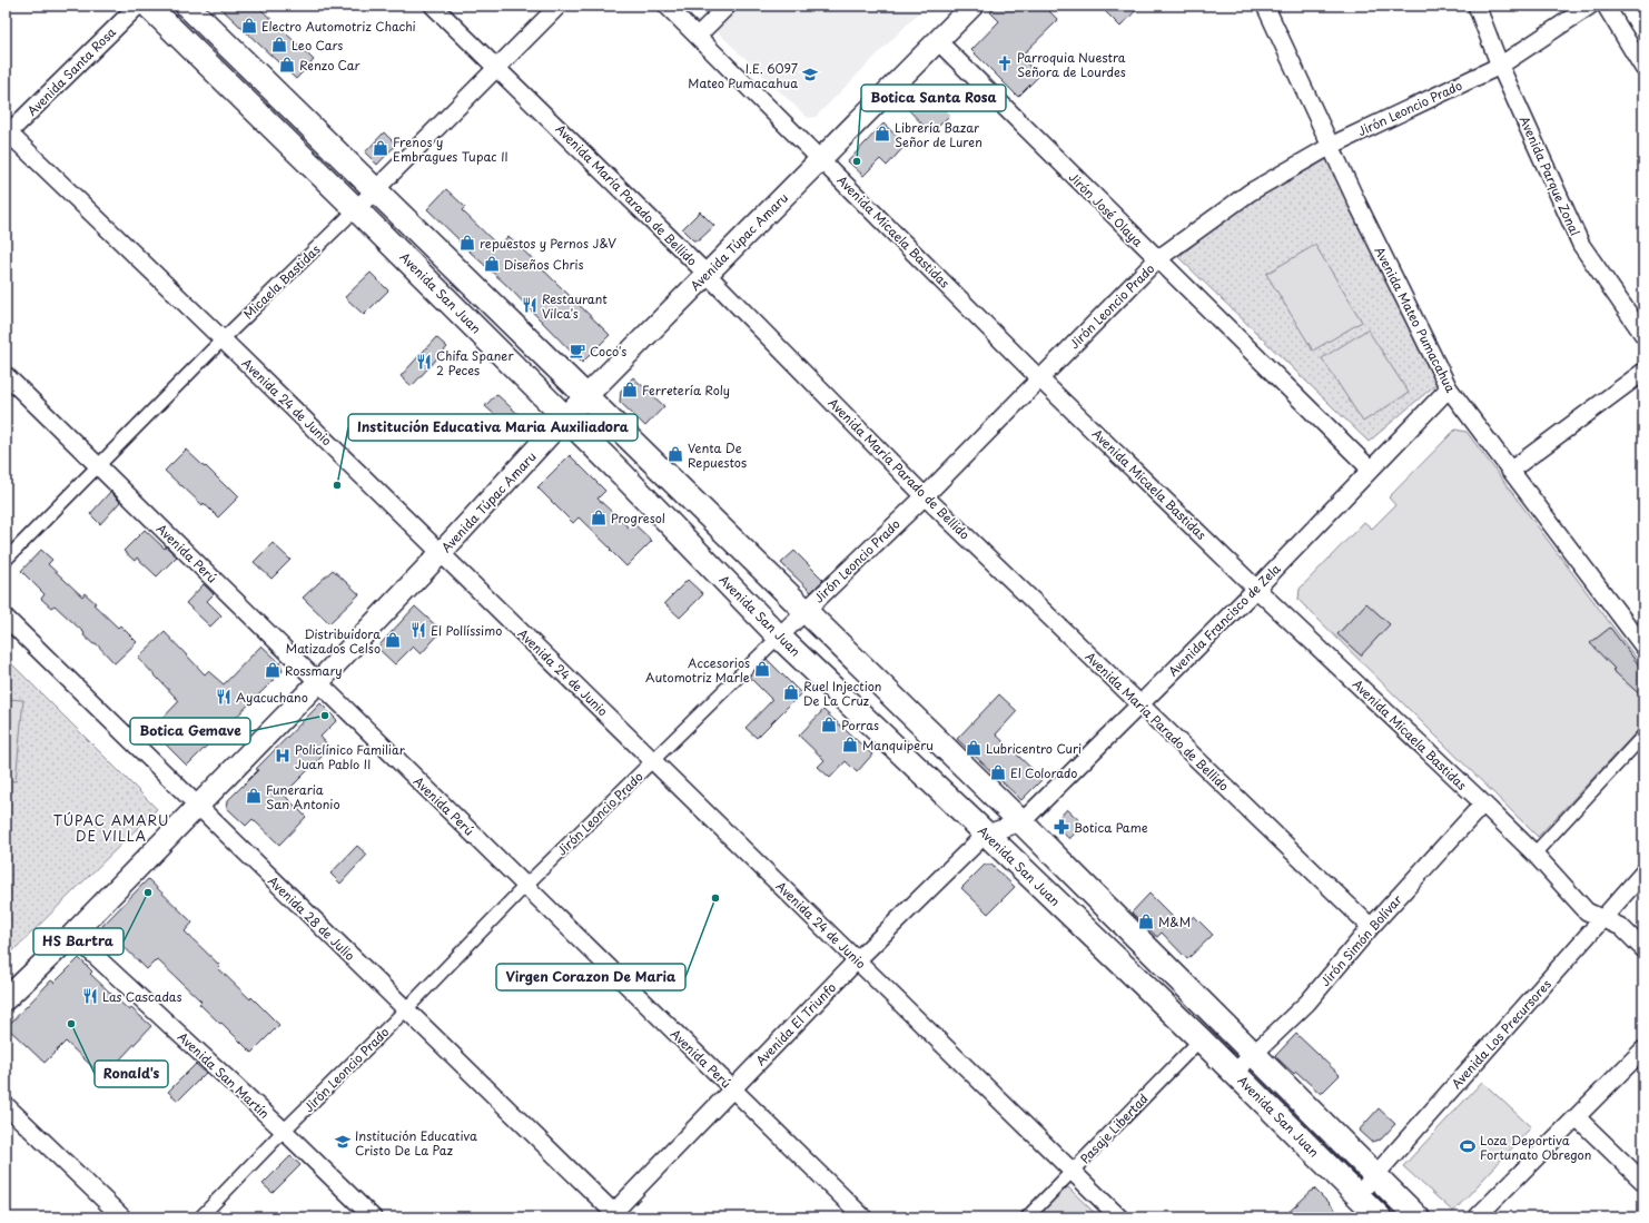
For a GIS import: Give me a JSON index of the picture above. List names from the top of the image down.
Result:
{
  "streets": {
    "main road": ["Avenida San Juan"],
    "street": [
      "Avenida Santa Rosa",
      "Jirón Leoncio Prado",
      "Avenida Parque Zonal",
      "Avenida María Parado de Bellido",
      "Jirón José Olaya",
      "Avenida Micaela Bastidas",
      "Avenida Túpac Amaru",
      "Micaela Bastidas",
      "Avenida Mateo Pumacahua",
      "Avenida 24 de Junio",
      "Avenida Perú",
      "Avenida Francisco de Zela",
      "Avenida 28 de Julio",
      "Jirón Simón Bolívar",
      "Avenida El Triunfo",
      "Avenida Los Precursores",
      "Avenida San Martín",
      "Pasaje Libertad"
    ]
  },
  "crossings": [
    ["Avenida Santa Rosa", "Avenida 24 de Junio"],
    ["Jirón Leoncio Prado", "Avenida Parque Zonal"],
    ["Jirón Leoncio Prado", "Avenida María Parado de Bellido"],
    ["Jirón Leoncio Prado", "Jirón José Olaya"],
    ["Jirón Leoncio Prado", "Avenida Micaela Bastidas"],
    ["Jirón Leoncio Prado", "Avenida San Juan"],
    ["Jirón Leoncio Prado", "Avenida Mateo Pumacahua"],
    ["Jirón Leoncio Prado", "Avenida 24 de Junio"],
    ["Jirón Leoncio Prado", "Avenida Perú"],
    ["Jirón Leoncio Prado", "Avenida 28 de Julio"],
    ["Jirón Leoncio Prado", "Avenida San Martín"],
    ["Avenida María Parado de Bellido", "Avenida Túpac Amaru"],
    ["Avenida María Parado de Bellido", "Micaela Bastidas"],
    ["Avenida María Parado de Bellido", "Avenida Francisco de Zela"],
    ["Avenida María Parado de Bellido", "Jirón Simón Bolívar"],
    ["Jirón José Olaya", "Avenida Túpac Amaru"],
    ["Jirón José Olaya", "Avenida Francisco de Zela"],
    ["Avenida Micaela Bastidas", "Avenida Túpac Amaru"],
    ["Avenida Micaela Bastidas", "Avenida Francisco de Zela"],
    ["Avenida Micaela Bastidas", "Jirón Simón Bolívar"],
    ["Avenida Micaela Bastidas", "Avenida Los Precursores"],
    ["Avenida Túpac Amaru", "Avenida San Juan"],
    ["Avenida Túpac Amaru", "Avenida 24 de Junio"],
    ["Avenida Túpac Amaru", "Avenida Perú"],
    ["Avenida Túpac Amaru", "Avenida 28 de Julio"],
    ["Avenida Túpac Amaru", "Avenida San Martín"],
    ["Micaela Bastidas", "Avenida San Juan"],
    ["Micaela Bastidas", "Avenida 24 de Junio"],
    ["Micaela Bastidas", "Avenida Perú"],
    ["Avenida San Juan", "Avenida Francisco de Zela"],
    ["Avenida San Juan", "Jirón Simón Bolívar"],
    ["Avenida San Juan", "Avenida El Triunfo"],
    ["Avenida San Juan", "Avenida Los Precursores"],
    ["Avenida San Juan", "Pasaje Libertad"],
    ["Avenida Mateo Pumacahua", "Avenida Francisco de Zela"],
    ["Avenida 24 de Junio", "Avenida El Triunfo"],
    ["Avenida 24 de Junio", "Pasaje Libertad"],
    ["Avenida Perú", "Avenida El Triunfo"],
    ["Avenida Francisco de Zela", "Avenida El Triunfo"],
    ["Avenida 28 de Julio", "Avenida El Triunfo"]
  ],
  "districts": ["TÚPAC AMARU DE VILLA"],
  "places": {
    "shop": [
      "Electro Automotriz Chachi",
      "Leo Cars",
      "Renzo Car",
      "Librería Bazar Señor de Luren",
      "Frenos y Embragues Tupac II",
      "repuestos y Pernos J&V",
      "Diseños Chris",
      "Ferretería Roly",
      "Venta De Repuestos",
      "Progresol",
      "Distribuidora Matizados Celso",
      "Accesorios Automotriz Marle",
      "Rossmary",
      "Ruel Injection De La Cruz",
      "Porras",
      "Manquiperu",
      "Lubricentro Curi",
      "El Colorado",
      "Funeraria San Antonio",
      "M&M"
    ],
    "church": ["Parroquia Nuestra Señora de Lourdes"],
    "school or university": ["I.E. 6097 Mateo Pumacahua", "Institución Educativa Cristo De La Paz"],
    "other": [
      "Botica Santa Rosa",
      "Institución Educativa Maria Auxiliadora",
      "Botica Gemave",
      "HS Bartra",
      "Virgen Corazon De Maria",
      "Ronald's"
    ],
    "restaurant": [
      "Restaurant Vilca's",
      "Chifa Spaner 2 Peces",
      "El Pollíssimo",
      "Ayacuchano",
      "Las Cascadas"
    ],
    "cafe": ["Coco's"],
    "hospital": ["Policlínico Familiar Juan Pablo II"],
    "pharmacy": ["Botica Pame"],
    "sports": ["Loza Deportiva Fortunato Obregon"]
  }
}
